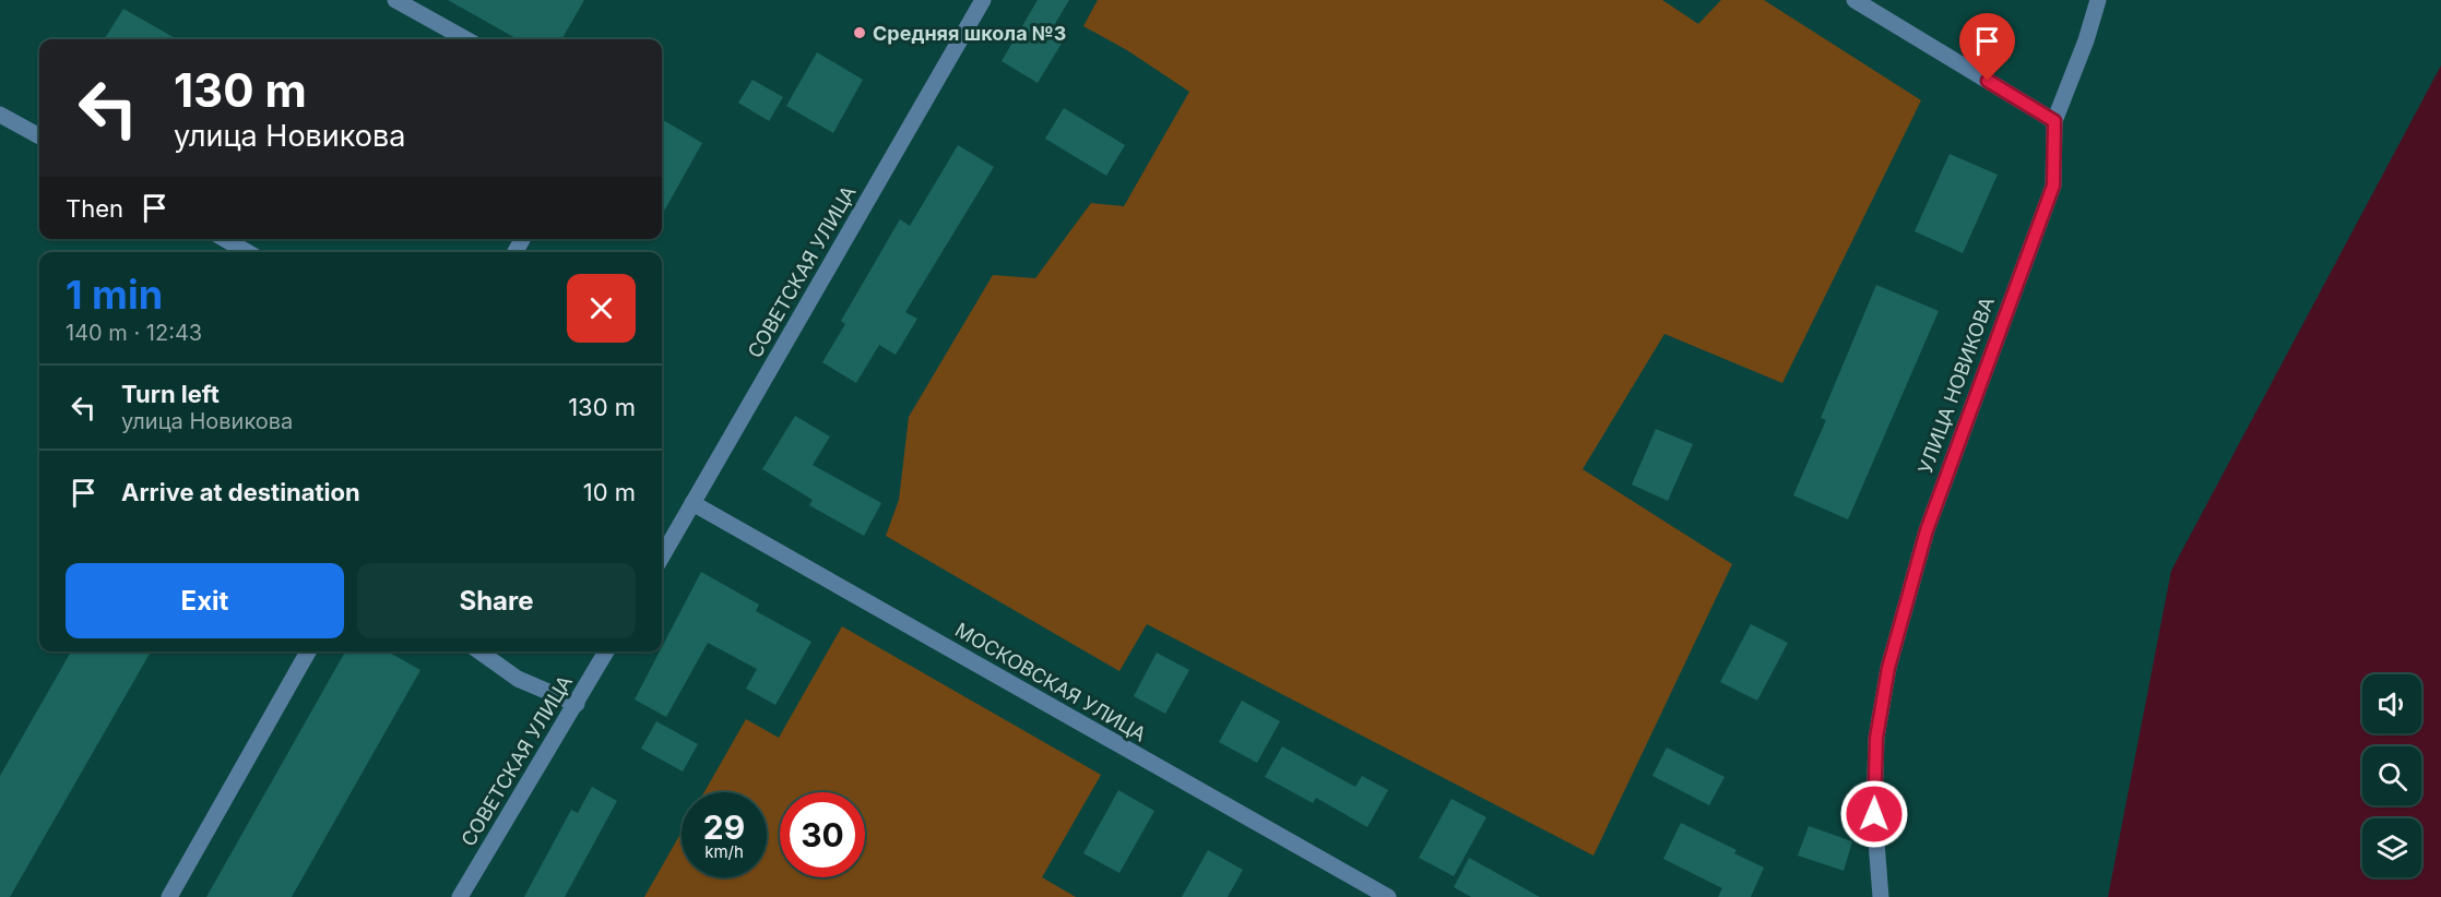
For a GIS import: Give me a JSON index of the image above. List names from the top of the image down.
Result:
{
  "streets": {
    "street": ["СОВЕТСКАЯ УЛИЦА", "УЛИЦА НОВИКОВА", "МОСКОВСКАЯ УЛИЦА"]
  },
  "crossings": [
    ["СОВЕТСКАЯ УЛИЦА", "МОСКОВСКАЯ УЛИЦА"]
  ],
  "places": ["Средняя школа №3"],
  "page": {
    "turn": ["130 m", "улица Новикова"],
    "then": "Then",
    "heading": ["1 min", "140 m · 12:43"],
    "list": [
      {
        "name": "Turn left",
        "note": "улица Новикова",
        "value": "130 m"
      },
      {
        "name": "Arrive at destination",
        "value": "10 m"
      }
    ],
    "buttons": ["Exit", "Share"],
    "speed": "29 km/h",
    "limit": "30"
  }
}
